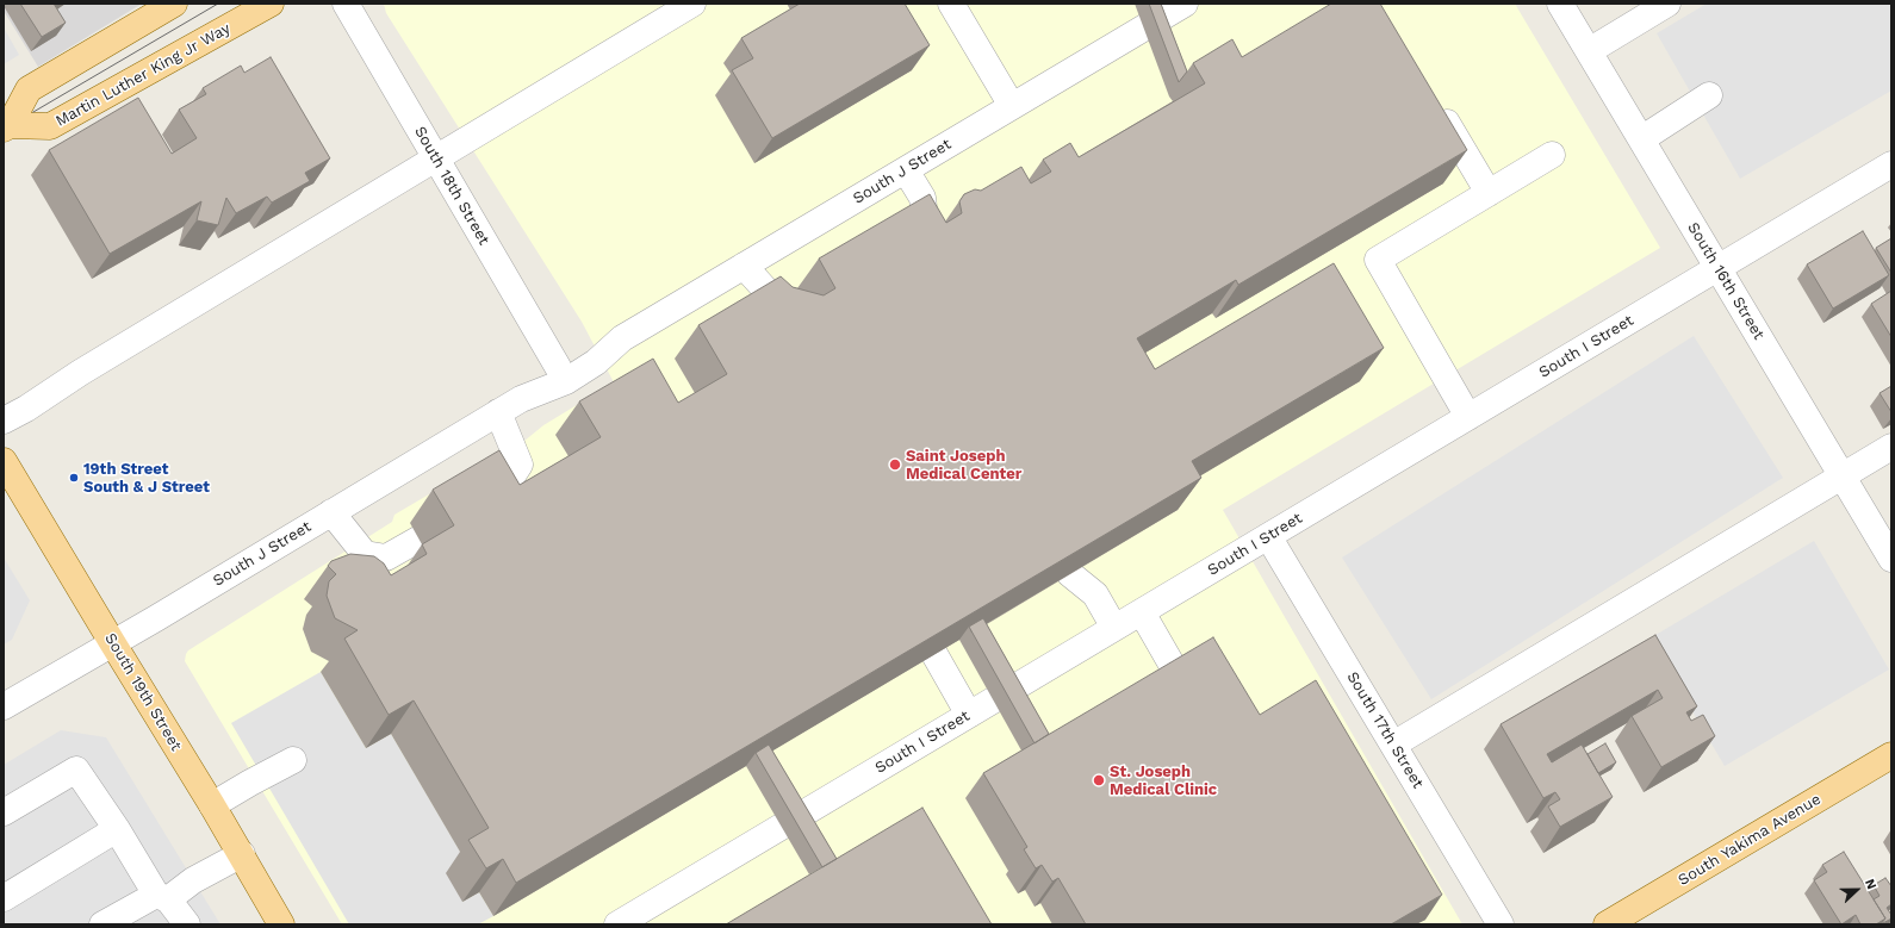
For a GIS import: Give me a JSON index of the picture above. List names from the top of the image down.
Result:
{
  "streets": {
    "main road": ["Martin Luther King Jr Way", "South 19th Street", "South Yakima Avenue"],
    "street": [
      "South J Street",
      "South 18th Street",
      "South 16th Street",
      "South I Street",
      "South 17th Street"
    ]
  },
  "crossings": [
    ["South J Street", "South 19th Street"],
    ["South 16th Street", "South I Street"],
    ["South I Street", "South 17th Street"]
  ],
  "places": ["Saint Joseph Medical Center", "19th Street South & J Street", "St. Joseph Medical Clinic"],
  "north": "right"
}
